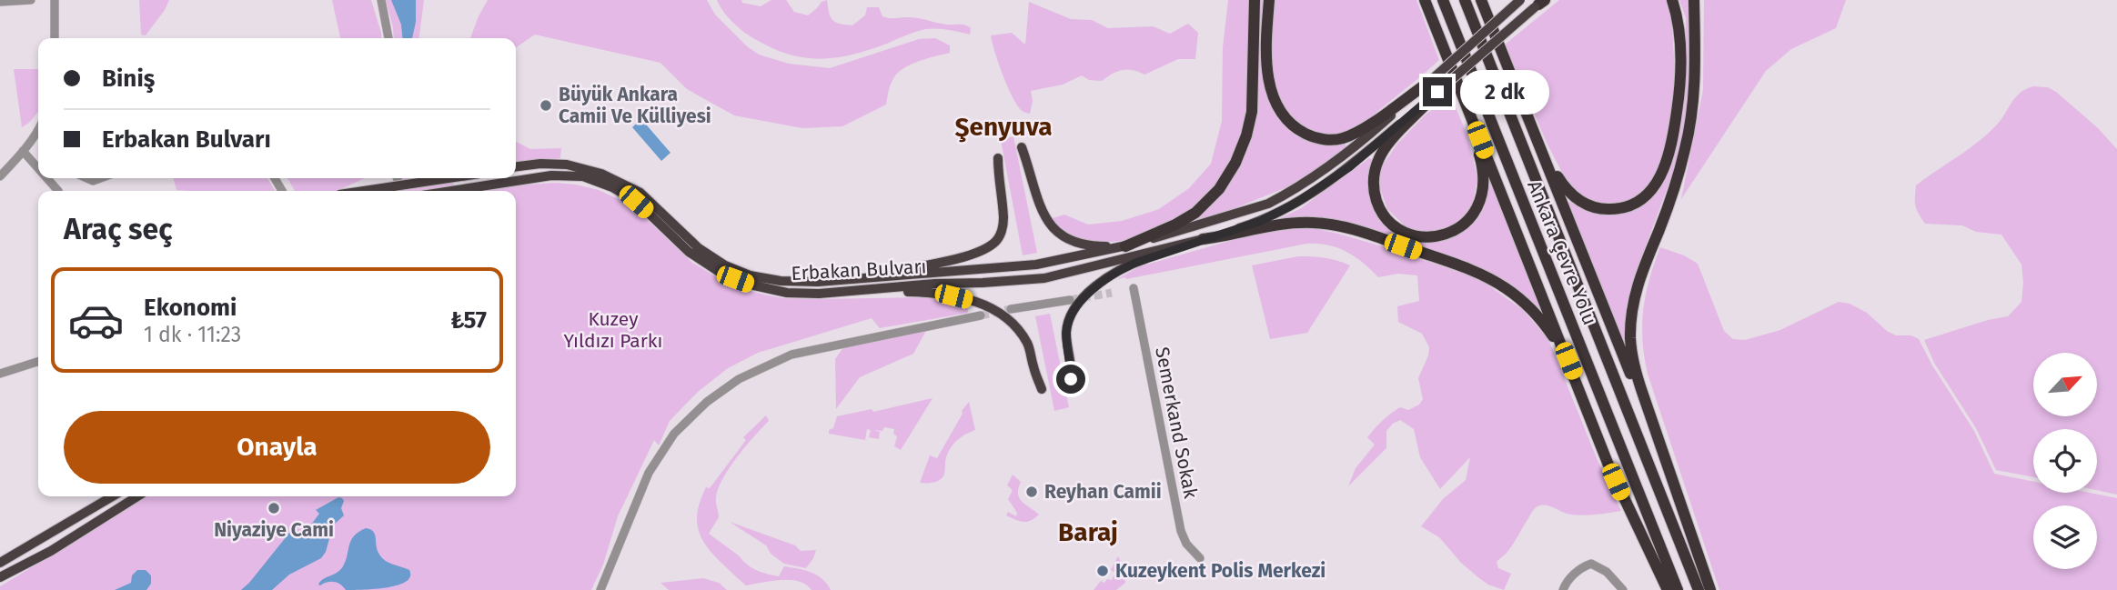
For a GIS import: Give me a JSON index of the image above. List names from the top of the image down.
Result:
{
  "streets": {
    "highway": ["Ankara Çevre Yolu", "Erbakan Bulvarı"],
    "street": ["Semerkand Sokak"]
  },
  "districts": ["Şenyuva", "Baraj"],
  "parks": ["Kuzey Yıldızı Parkı"],
  "places": [
    "Büyük Ankara Camii Ve Külliyesi",
    "Reyhan Camii",
    "Niyaziye Cami",
    "Kuzeykent Polis Merkezi"
  ],
  "north": "top right",
  "page": {
    "banner": ["Biniş", "Erbakan Bulvarı"],
    "bubble": "2 dk",
    "heading": "Araç seç",
    "list": [
      {
        "name": "Ekonomi",
        "note": "1 dk · 11:23",
        "value": "₺57"
      }
    ],
    "buttons": "Onayla"
  }
}
